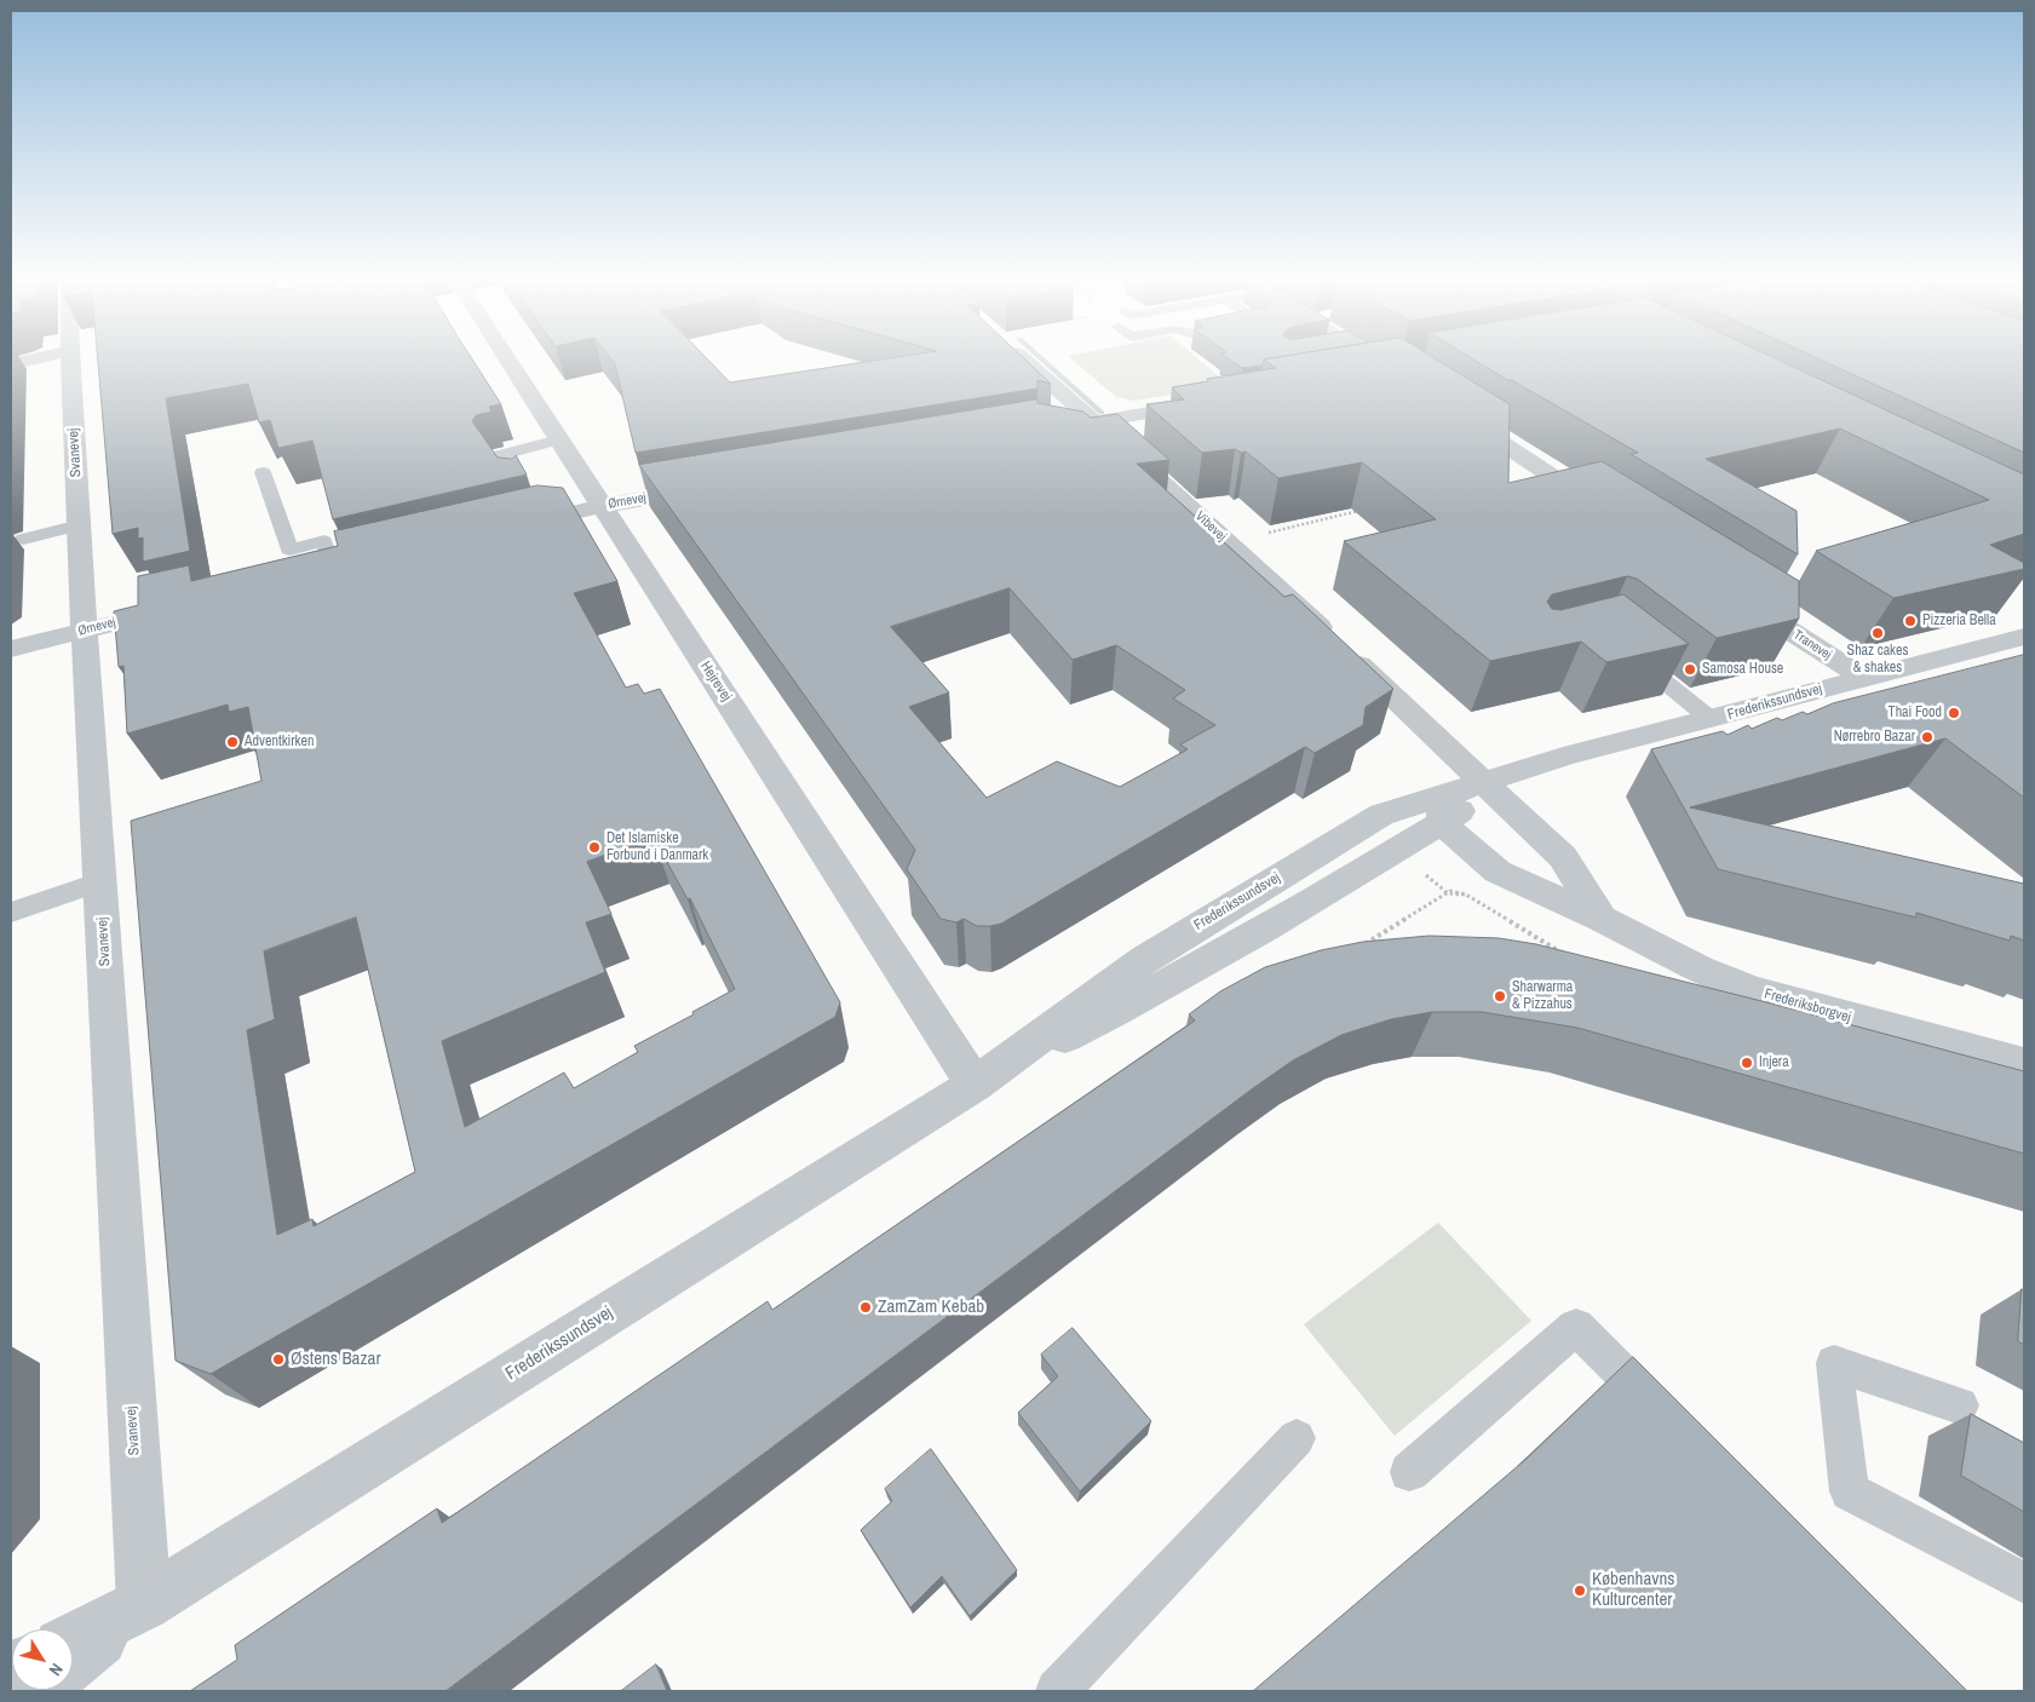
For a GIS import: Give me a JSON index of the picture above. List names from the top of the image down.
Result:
{
  "streets": {
    "street": [
      "Svanevej",
      "Ørnevej",
      "Vibevej",
      "Tranevej",
      "Hejrevej",
      "Frederikssundsvej",
      "Frederiksborgvej"
    ]
  },
  "crossings": [
    ["Svanevej", "Ørnevej"],
    ["Svanevej", "Frederikssundsvej"],
    ["Ørnevej", "Hejrevej"],
    ["Vibevej", "Frederikssundsvej"],
    ["Vibevej", "Frederiksborgvej"],
    ["Tranevej", "Frederikssundsvej"],
    ["Hejrevej", "Frederikssundsvej"],
    ["Frederikssundsvej", "Frederiksborgvej"]
  ],
  "places": [
    "Pizzeria Bella",
    "Shaz cakes & shakes",
    "Samosa House",
    "Thai Food",
    "Nørrebro Bazar",
    "Adventkirken",
    "Det Islamiske Forbund i Danmark",
    "Sharwarma & Pizzahus",
    "Injera",
    "ZamZam Kebab",
    "Østens Bazar",
    "Københavns Kulturcenter"
  ],
  "north": "bottom right"
}
